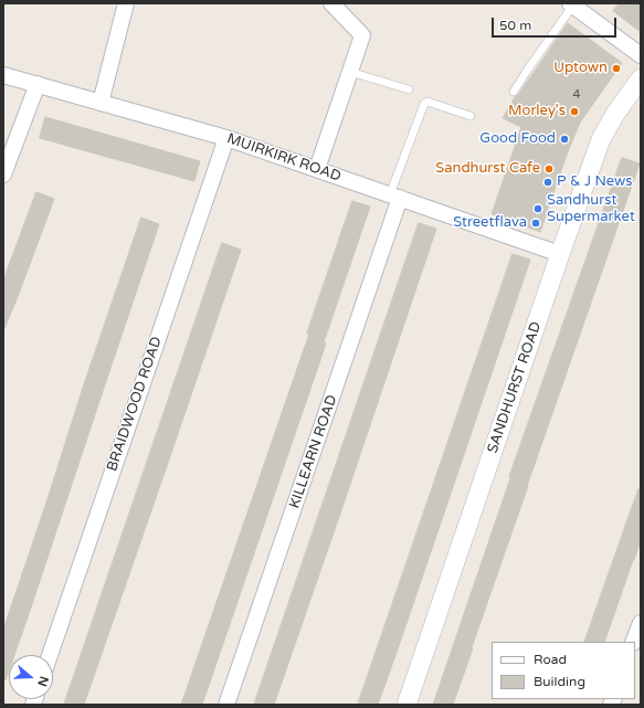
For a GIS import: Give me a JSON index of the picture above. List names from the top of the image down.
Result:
{
  "streets": {
    "street": [
      "MUIRKIRK ROAD",
      "SANDHURST ROAD",
      "BRAIDWOOD ROAD",
      "KILLEARN ROAD"
    ]
  },
  "crossings": [
    ["MUIRKIRK ROAD", "SANDHURST ROAD"],
    ["MUIRKIRK ROAD", "BRAIDWOOD ROAD"],
    ["MUIRKIRK ROAD", "KILLEARN ROAD"]
  ],
  "places": [
    "Uptown",
    "Morley's",
    "Good Food",
    "Sandhurst Cafe",
    "P & J News",
    "Sandhurst Supermarket",
    "Streetflava"
  ],
  "house_numbers": ["4"],
  "legend": ["Road", "Building"],
  "scale_bar": "50 m",
  "north": "right"
}
